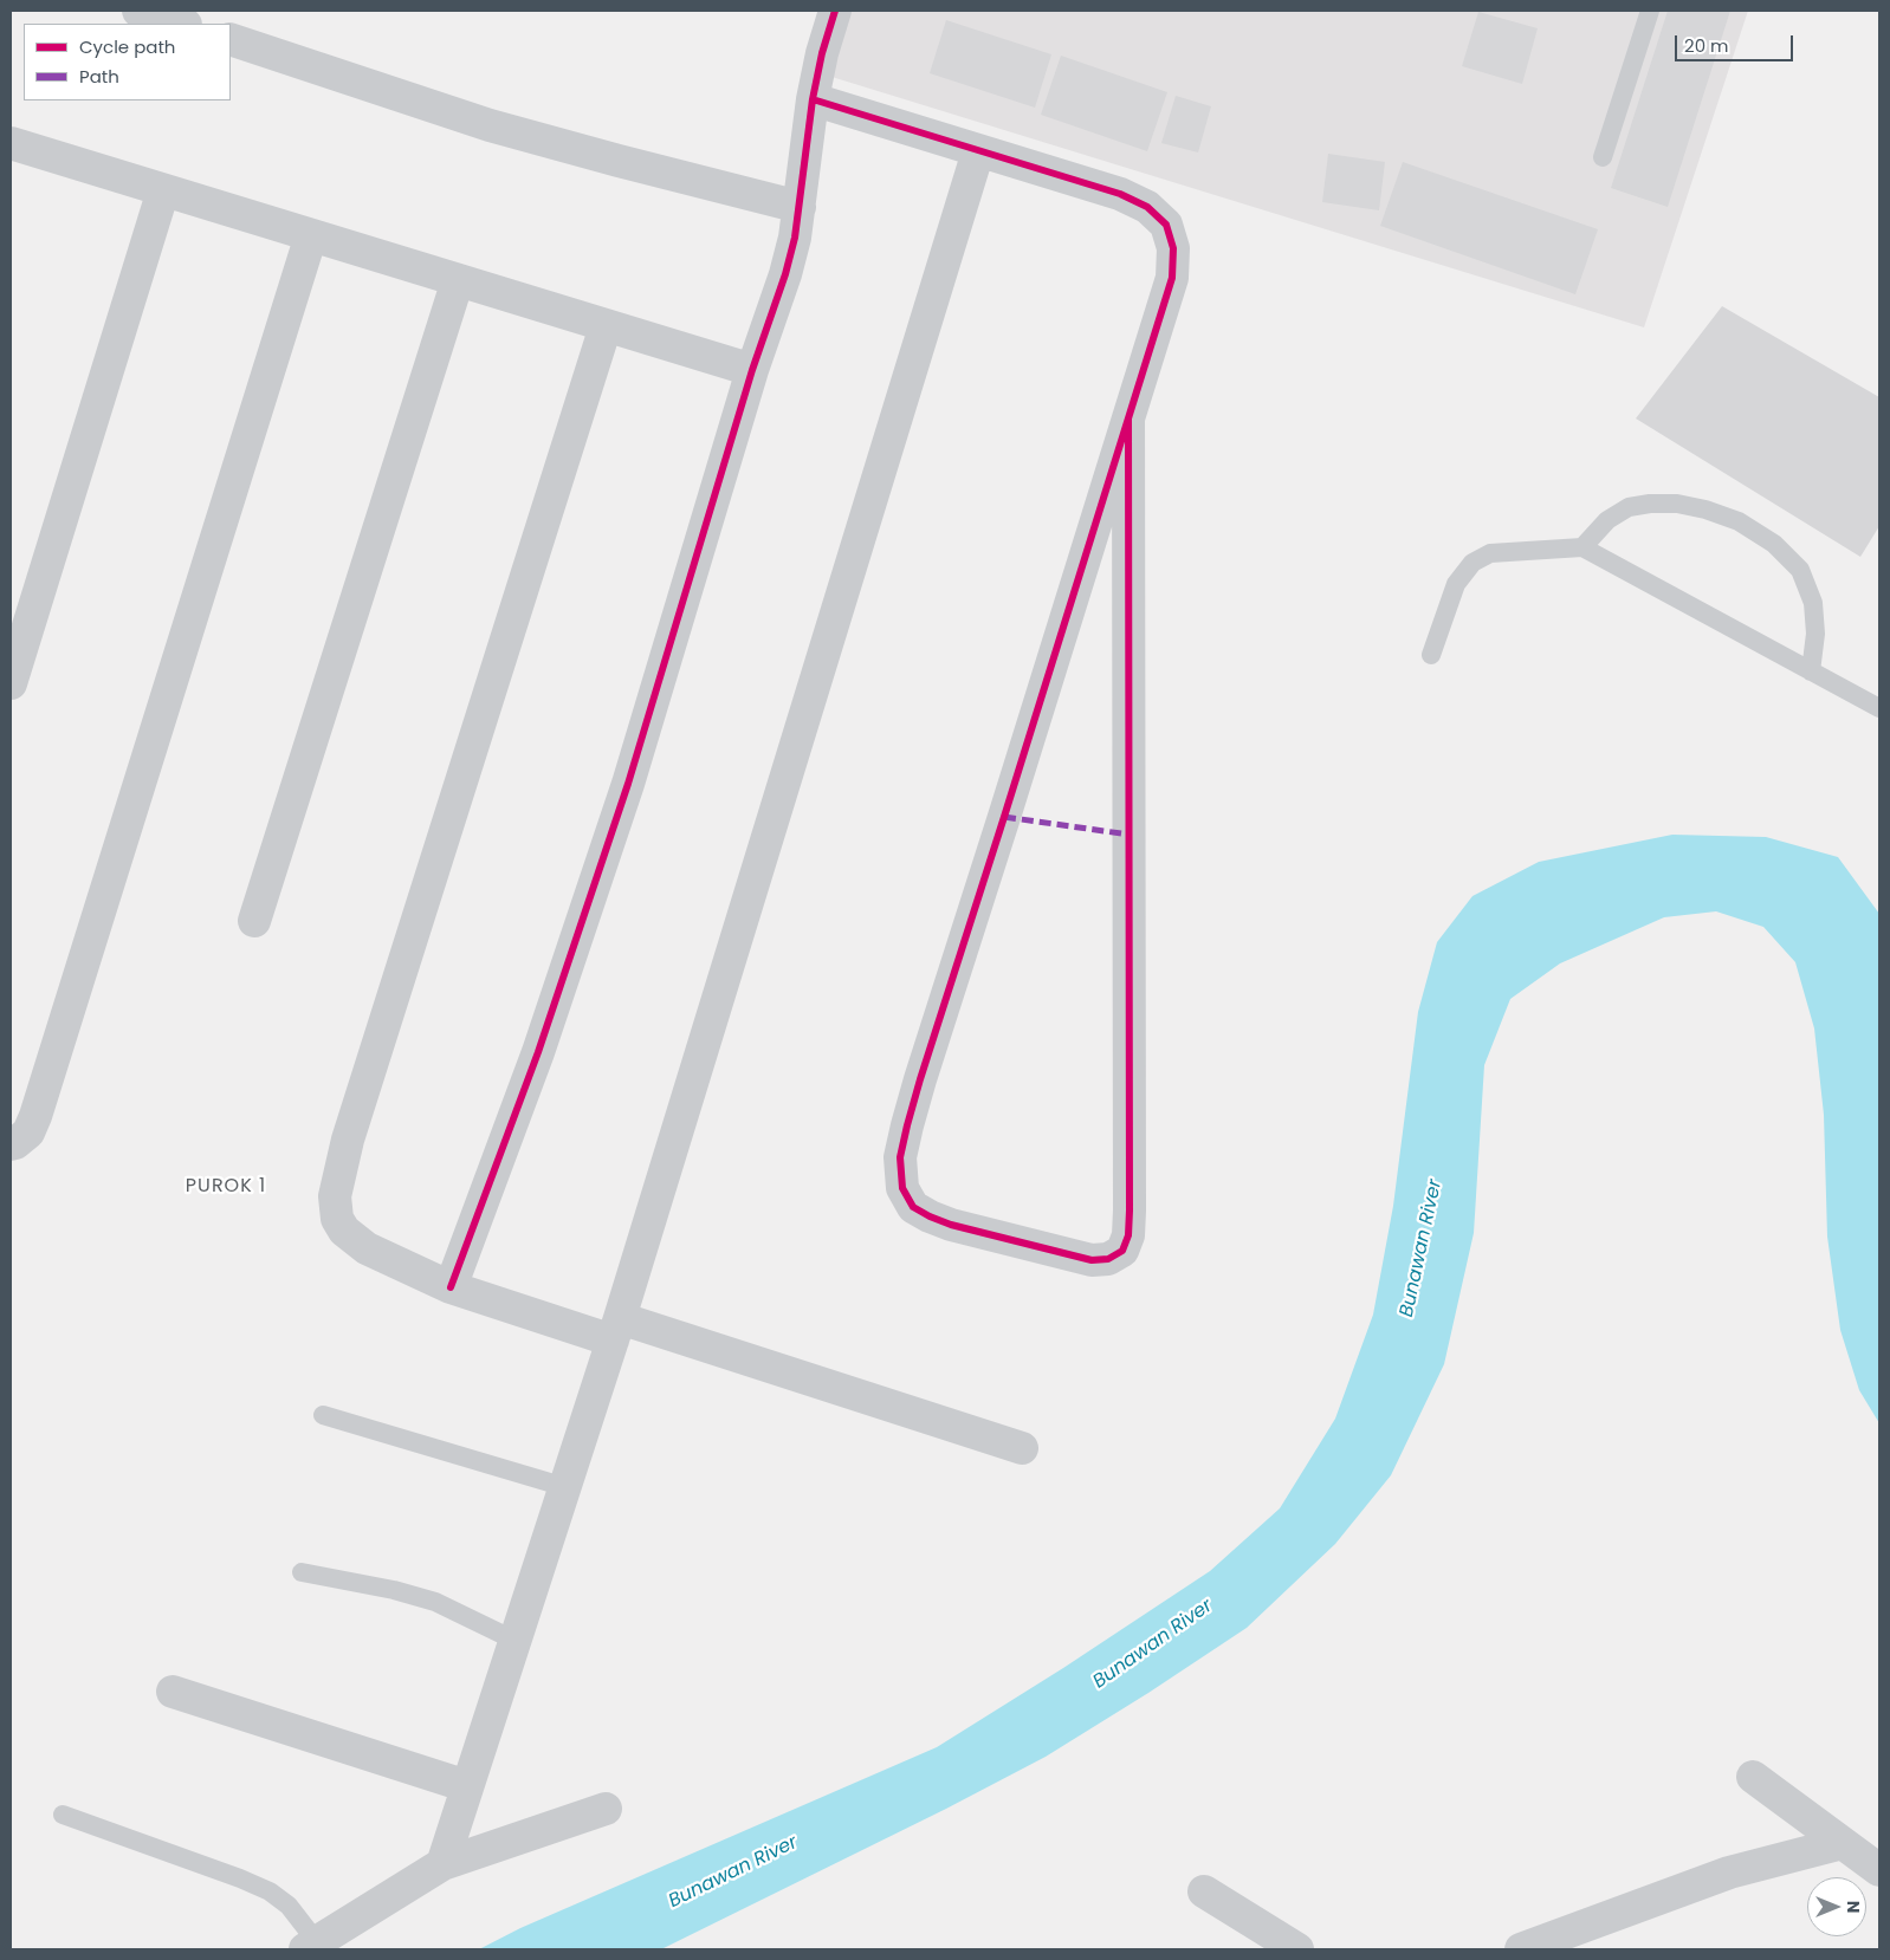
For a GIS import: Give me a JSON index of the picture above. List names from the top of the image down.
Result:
{
  "districts": ["PUROK 1"],
  "water": ["Bunawan River"],
  "legend": ["Cycle path", "Path"],
  "scale_bar": "20 m",
  "north": "right"
}
